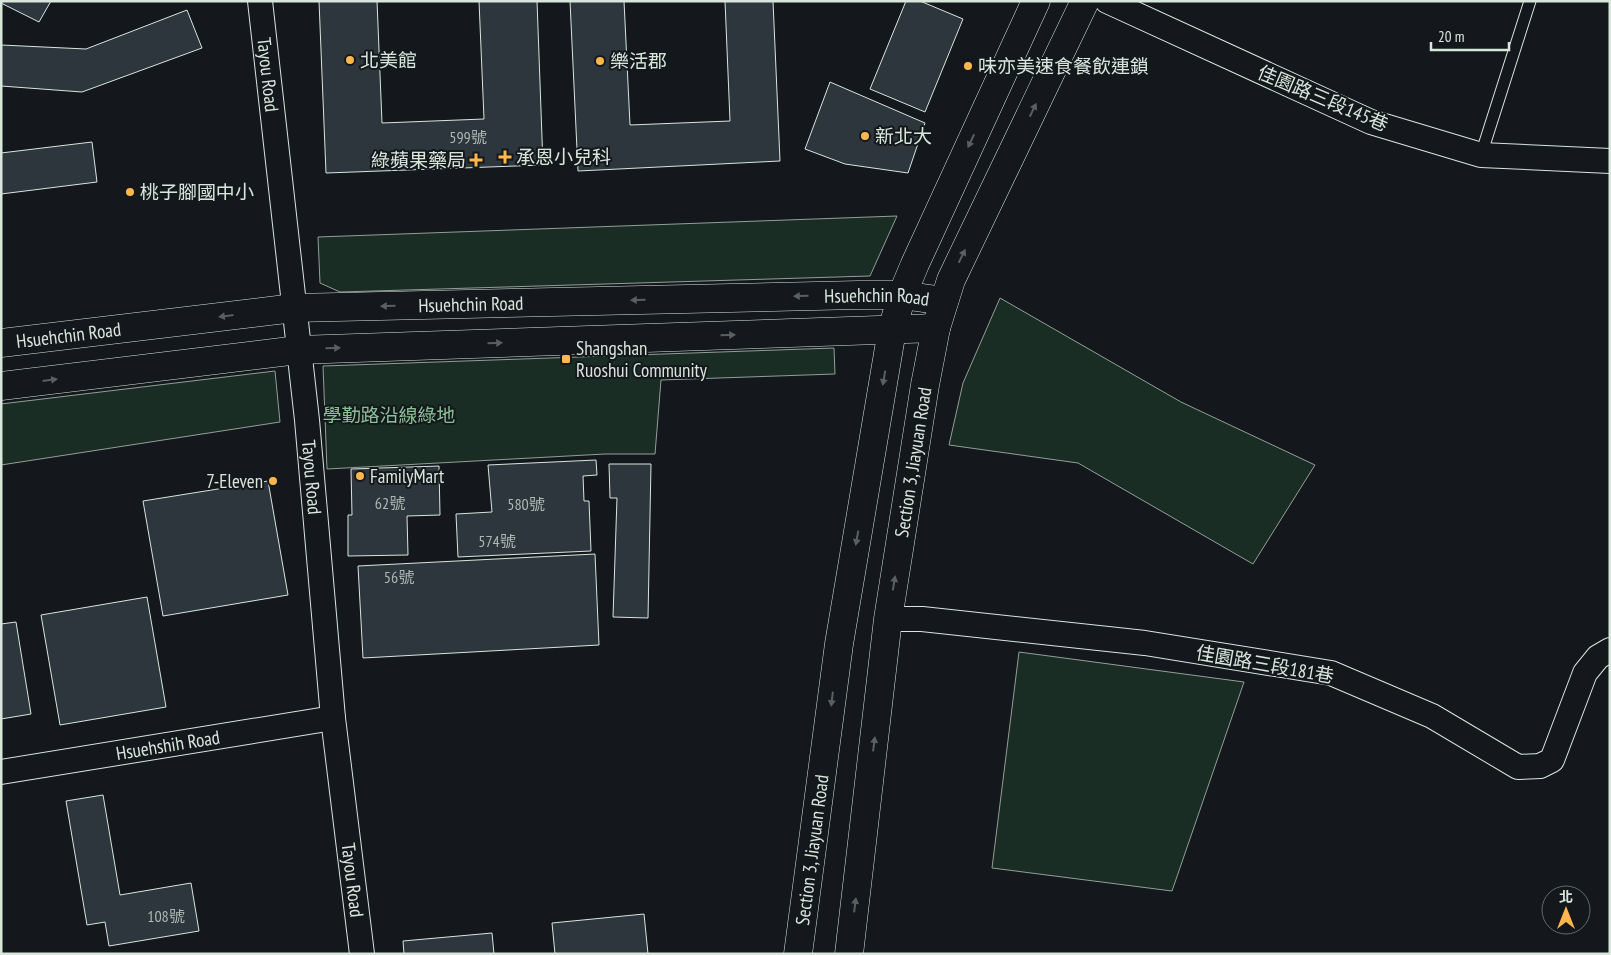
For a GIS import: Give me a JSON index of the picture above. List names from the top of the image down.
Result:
{
  "streets": {
    "street": [
      "Tayou Road",
      "佳園路三段145巷",
      "Hsuehchin Road",
      "Section 3, Jiayuan Road",
      "佳園路三段181巷",
      "Hsuehshih Road"
    ]
  },
  "crossings": [
    ["Tayou Road", "Hsuehchin Road"],
    ["Tayou Road", "Hsuehshih Road"],
    ["Hsuehchin Road", "Section 3, Jiayuan Road"],
    ["Section 3, Jiayuan Road", "佳園路三段181巷"]
  ],
  "parks": ["學勤路沿線綠地"],
  "places": {
    "other": [
      "北美館",
      "樂活郡",
      "味亦美速食餐飲連鎖",
      "新北大",
      "桃子腳國中小",
      "FamilyMart",
      "7-Eleven"
    ],
    "health": ["承恩小兒科", "綠蘋果藥局"],
    "transit": ["Shangshan Ruoshui Community"]
  },
  "house_numbers": [
    "599號",
    "62號",
    "580號",
    "574號",
    "56號",
    "108號"
  ],
  "scale_bar": "20 m",
  "north": "top"
}
